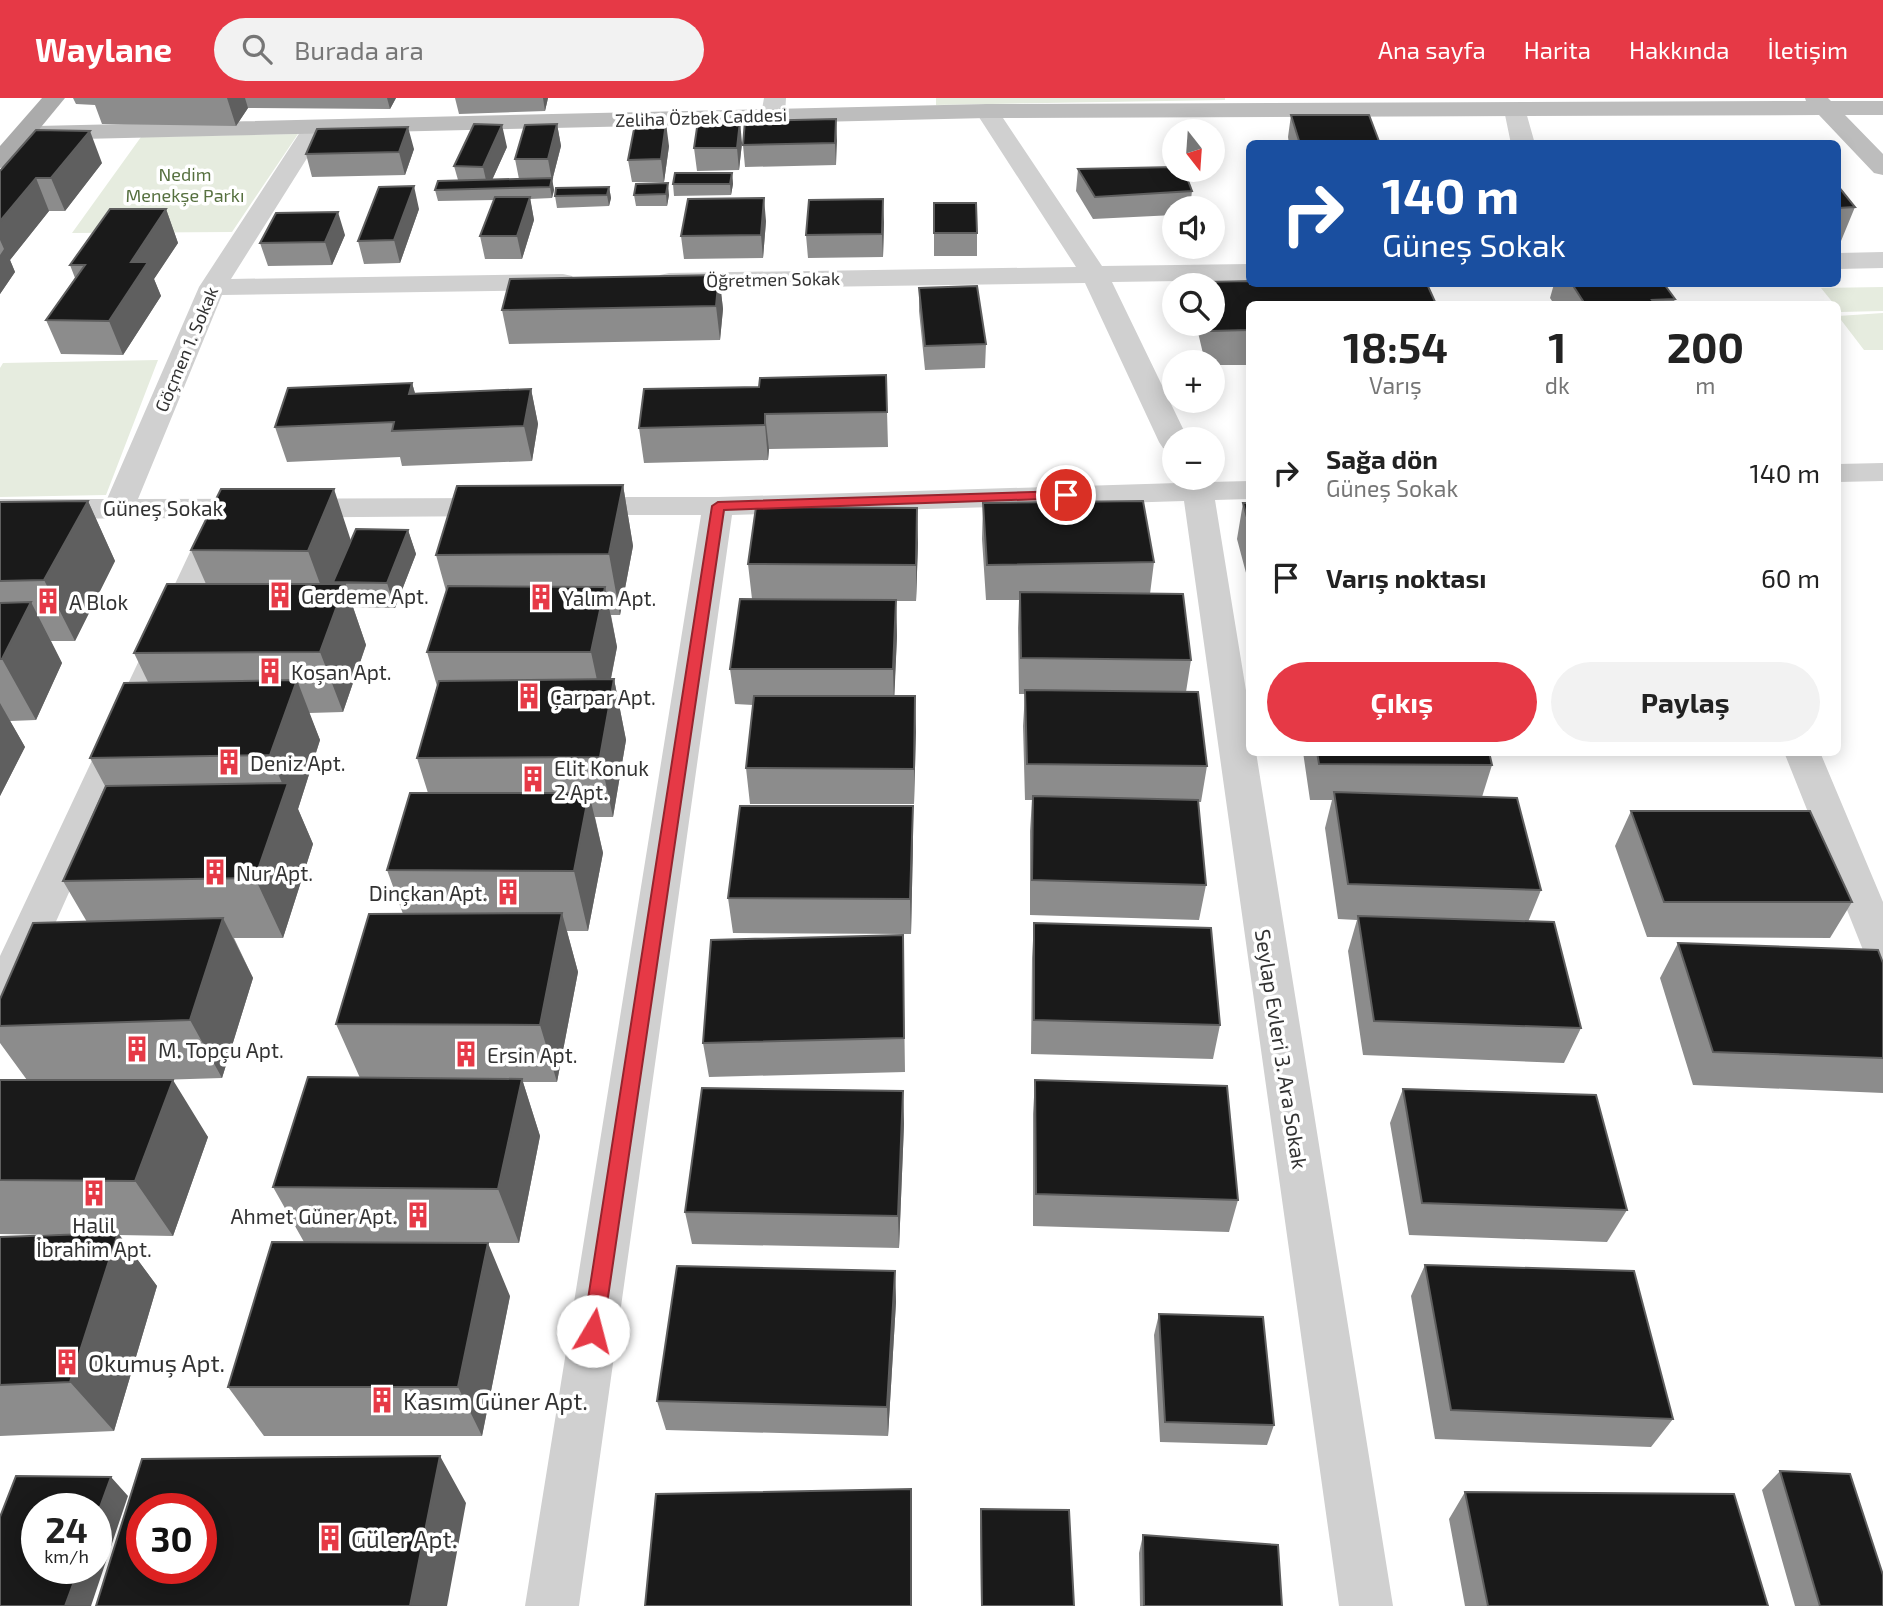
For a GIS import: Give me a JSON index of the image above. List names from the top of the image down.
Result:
{
  "streets": {
    "street": [
      "Zeliha Özbek Caddesi",
      "Öğretmen Sokak",
      "Göçmen 1. Sokak",
      "Güneş Sokak",
      "Seylap Evleri 3. Ara Sokak"
    ]
  },
  "crossings": [
    ["Zeliha Özbek Caddesi", "Göçmen 1. Sokak"],
    ["Göçmen 1. Sokak", "Güneş Sokak"]
  ],
  "parks": ["Nedim Menekşe Parkı"],
  "places": {
    "building": [
      "Gerdeme Apt.",
      "Yalım Apt.",
      "A Blok",
      "Koşan Apt.",
      "Çarpar Apt.",
      "Deniz Apt.",
      "Elit Konuk 2 Apt.",
      "Nur Apt.",
      "Dinçkan Apt.",
      "M. Topçu Apt.",
      "Ersin Apt.",
      "Halil İbrahim Apt.",
      "Ahmet Güner Apt.",
      "Okumuş Apt.",
      "Kasım Güner Apt.",
      "Güler Apt."
    ]
  },
  "north": "bottom",
  "page": {
    "header": "Waylane",
    "search": "Burada ara",
    "nav": [
      "Ana sayfa",
      "Harita",
      "Hakkında",
      "İletişim"
    ],
    "map_buttons": ["+", "−"],
    "turn": ["140 m", "Güneş Sokak"],
    "eta": [
      "18:54",
      "Varış",
      "1",
      "dk",
      "200",
      "m"
    ],
    "list": [
      {
        "name": "Sağa dön",
        "note": "Güneş Sokak",
        "value": "140 m"
      },
      {
        "name": "Varış noktası",
        "value": "60 m"
      }
    ],
    "buttons": ["Çıkış", "Paylaş"],
    "speed": "24 km/h",
    "limit": "30"
  }
}
